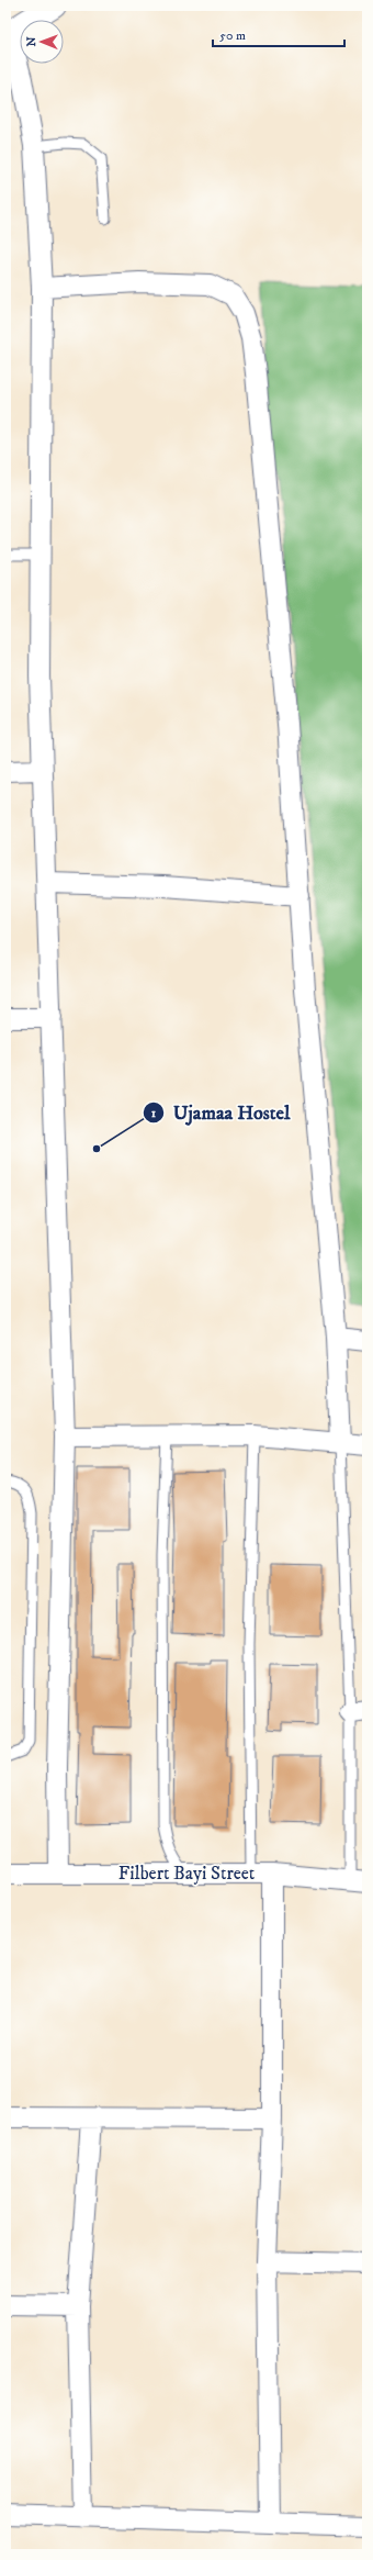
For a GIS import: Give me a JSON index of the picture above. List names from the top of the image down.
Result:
{
  "streets": {
    "street": ["Filbert Bayi Street"]
  },
  "places": ["Ujamaa Hostel"],
  "scale_bar": "50 m",
  "north": "left"
}
